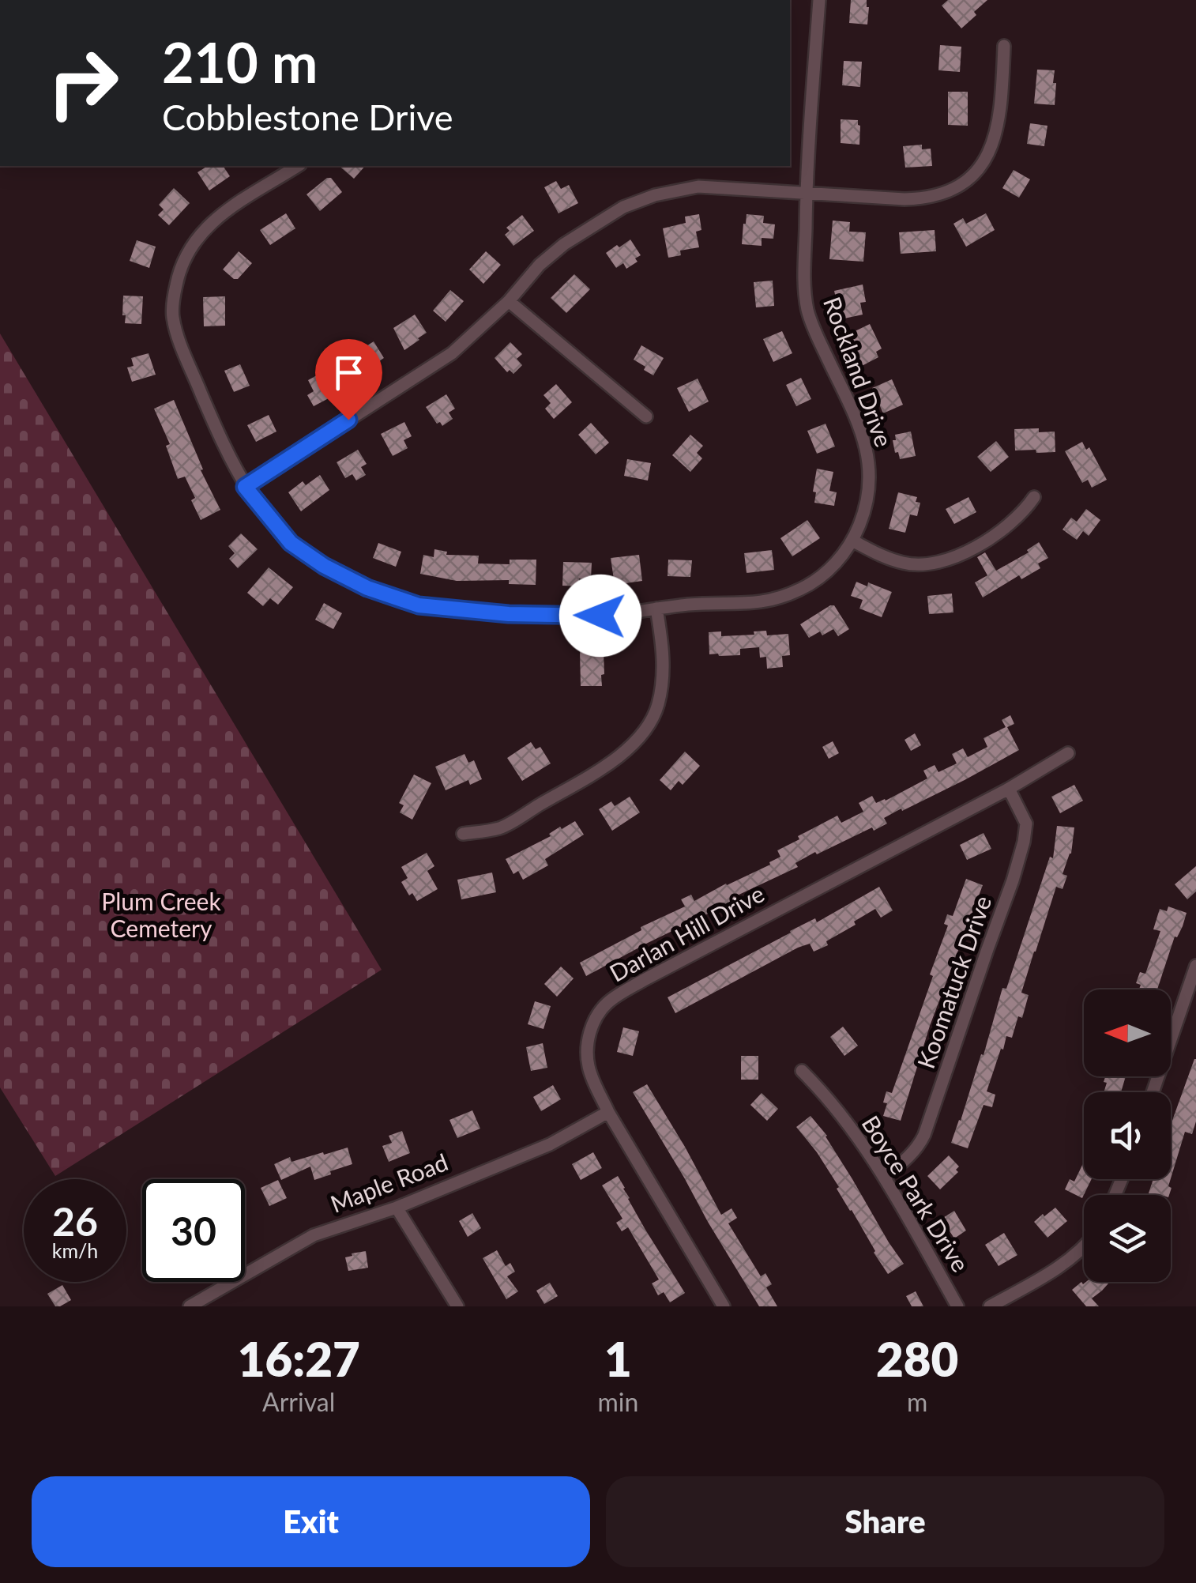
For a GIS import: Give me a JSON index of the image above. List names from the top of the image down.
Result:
{
  "streets": {
    "street": [
      "Rockland Drive",
      "Darlan Hill Drive",
      "Koomatuck Drive",
      "Maple Road",
      "Boyce Park Drive"
    ]
  },
  "crossings": [
    ["Darlan Hill Drive", "Koomatuck Drive"],
    ["Darlan Hill Drive", "Maple Road"],
    ["Koomatuck Drive", "Boyce Park Drive"]
  ],
  "parks": ["Plum Creek Cemetery"],
  "north": "left",
  "page": {
    "turn": ["210 m", "Cobblestone Drive"],
    "speed": "26 km/h",
    "limit": "30",
    "eta": [
      "16:27",
      "Arrival",
      "1",
      "min",
      "280",
      "m"
    ],
    "buttons": ["Exit", "Share"]
  }
}
